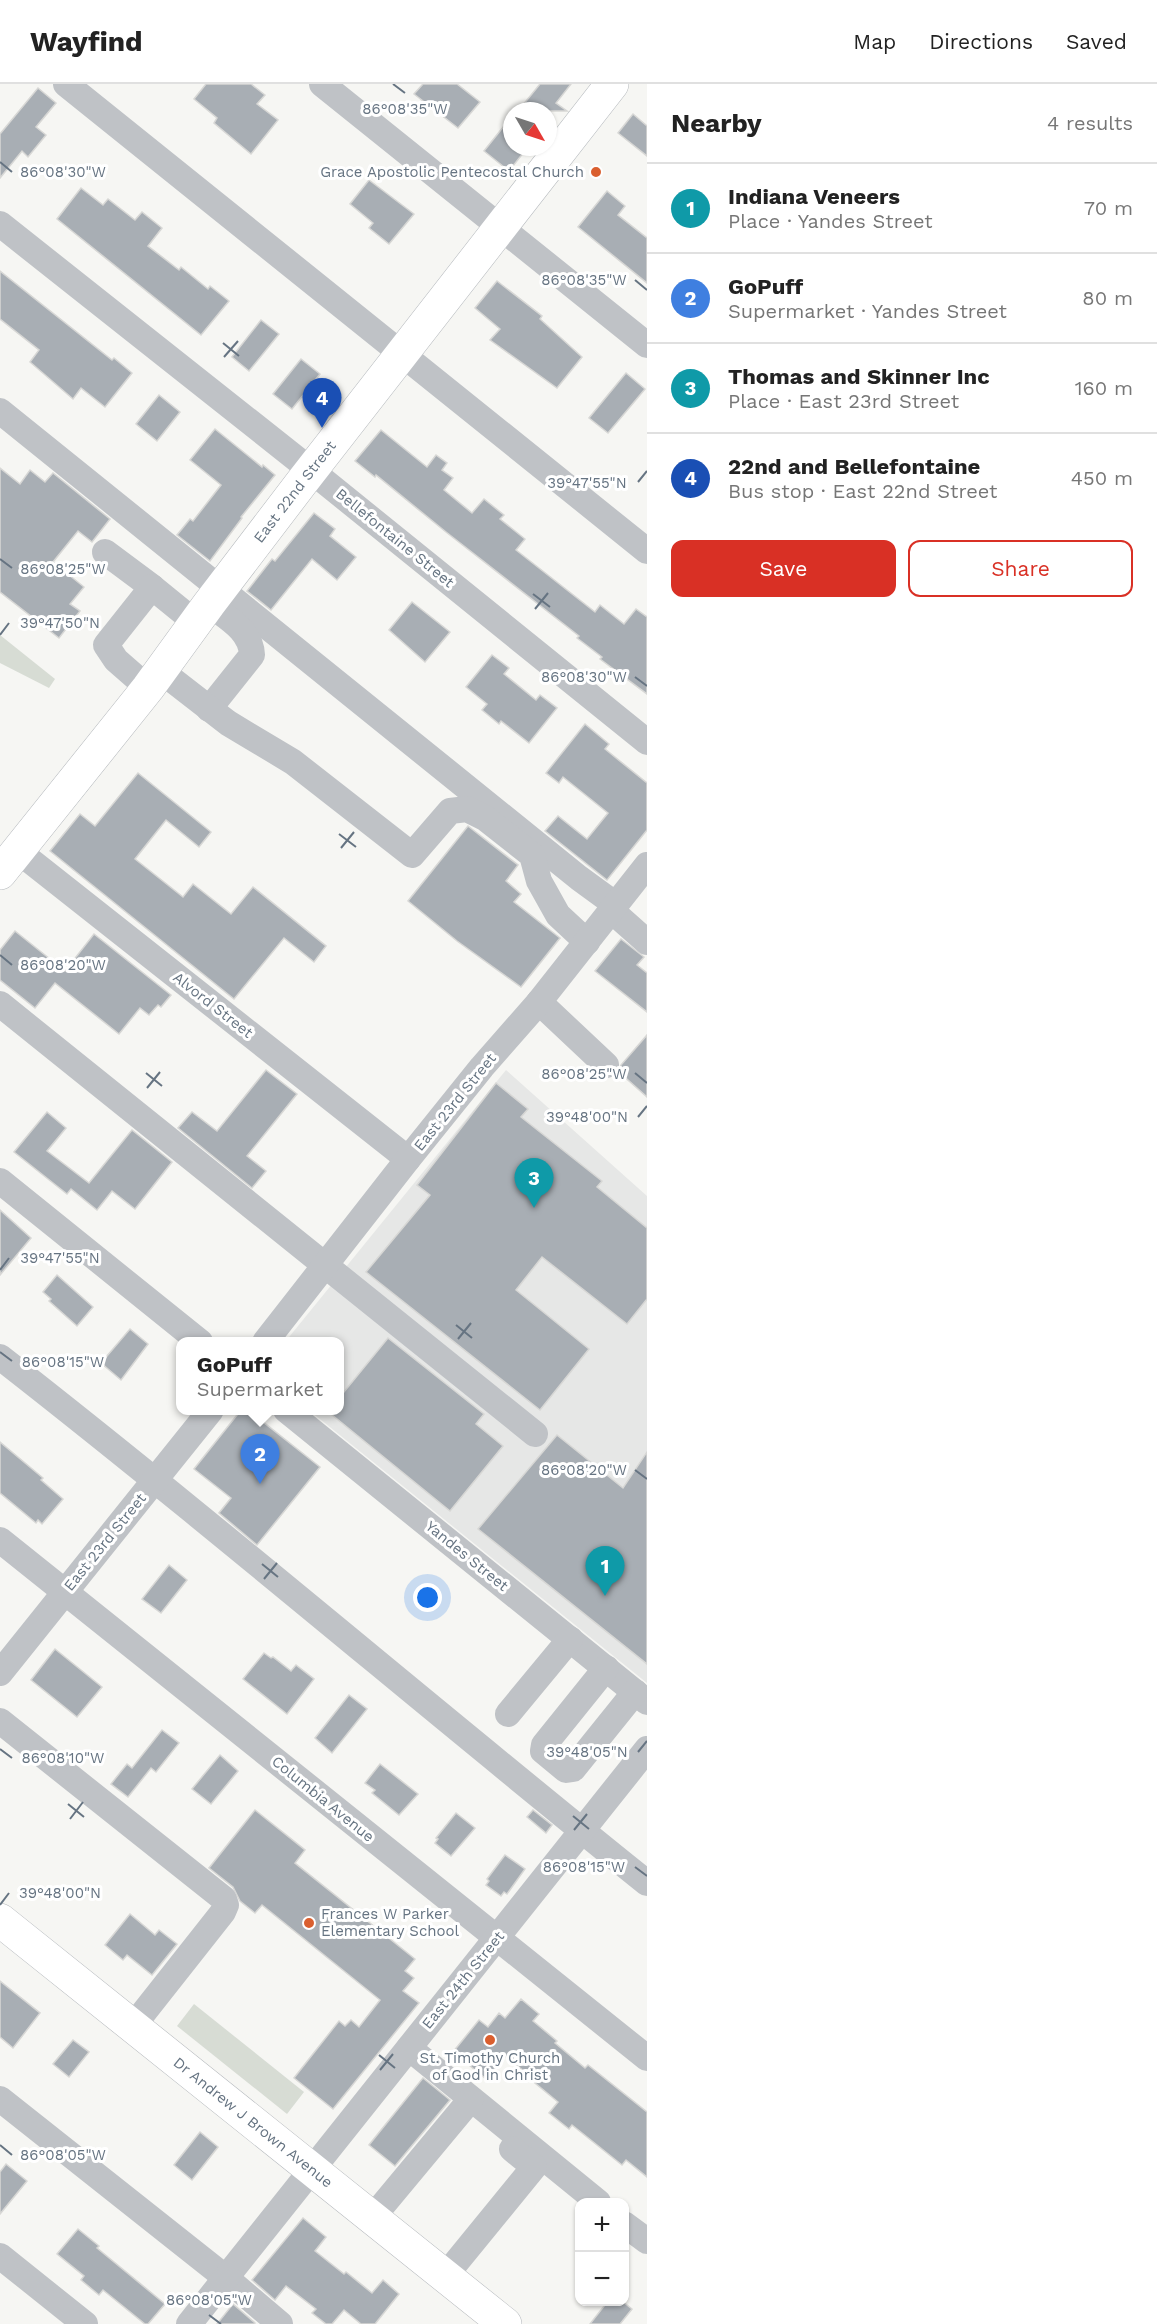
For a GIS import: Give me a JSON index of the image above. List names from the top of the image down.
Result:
{
  "streets": {
    "main road": ["East 22nd Street", "Dr Andrew J Brown Avenue"],
    "street": [
      "Bellefontaine Street",
      "Alvord Street",
      "East 23rd Street",
      "Yandes Street",
      "Columbia Avenue",
      "East 24th Street"
    ]
  },
  "crossings": [
    ["East 22nd Street", "Bellefontaine Street"],
    ["East 22nd Street", "Alvord Street"],
    ["Alvord Street", "East 23rd Street"],
    ["East 23rd Street", "Columbia Avenue"],
    ["Columbia Avenue", "East 24th Street"],
    ["East 24th Street", "Dr Andrew J Brown Avenue"]
  ],
  "places": ["Grace Apostolic Pentecostal Church", "Frances W Parker Elementary School", "St. Timothy Church of God in Christ"],
  "north": "bottom right",
  "page": {
    "header": "Wayfind",
    "nav": ["Map", "Directions", "Saved"],
    "heading": ["Nearby", "4 results"],
    "list": [
      {
        "mark": "1",
        "name": "Indiana Veneers",
        "note": "Place · Yandes Street",
        "value": "70 m"
      },
      {
        "mark": "2",
        "name": "GoPuff",
        "note": "Supermarket · Yandes Street",
        "value": "80 m"
      },
      {
        "mark": "3",
        "name": "Thomas and Skinner Inc",
        "note": "Place · East 23rd Street",
        "value": "160 m"
      },
      {
        "mark": "4",
        "name": "22nd and Bellefontaine",
        "note": "Bus stop · East 22nd Street",
        "value": "450 m"
      }
    ],
    "pins": [
      "4",
      "3",
      "2",
      "1"
    ],
    "buttons": ["Save", "Share"],
    "popup": ["GoPuff", "Supermarket"],
    "map_buttons": ["+", "−"]
  },
  "coordinates": [
    "86°08'35\"W",
    "86°08'30\"W",
    "39°47'55\"N",
    "86°08'25\"W",
    "39°47'50\"N",
    "86°08'20\"W",
    "39°48'00\"N",
    "86°08'15\"W",
    "39°48'05\"N",
    "86°08'10\"W",
    "86°08'05\"W"
  ]
}
